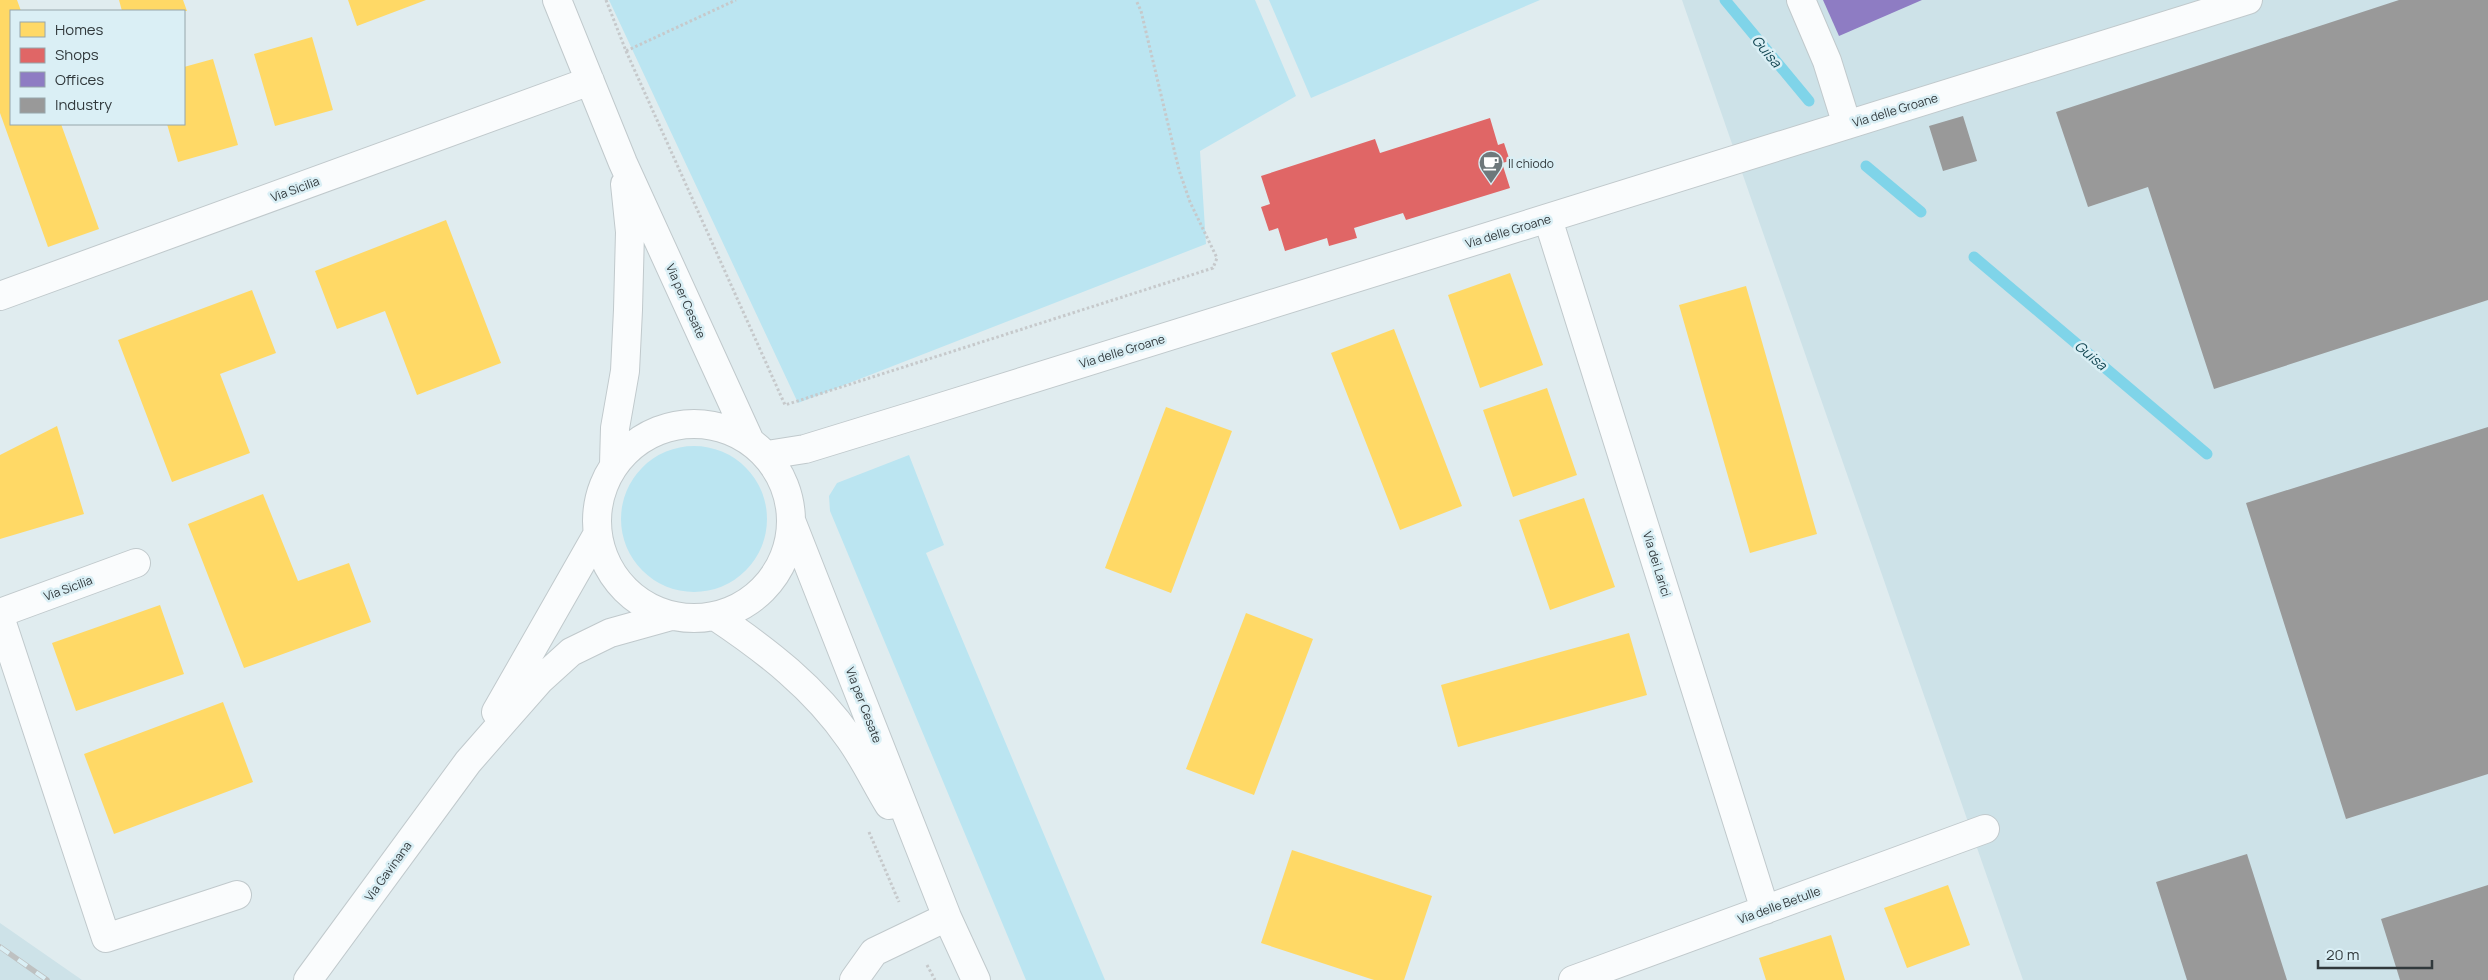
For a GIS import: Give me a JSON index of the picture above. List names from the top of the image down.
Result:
{
  "streets": {
    "street": [
      "Via delle Groane",
      "Via Sicilia",
      "Via per Cesate",
      "Via dei Larici",
      "Via Gavinana",
      "Via delle Betulle"
    ]
  },
  "crossings": [
    ["Via delle Groane", "Via per Cesate"],
    ["Via delle Groane", "Via dei Larici"],
    ["Via Sicilia", "Via per Cesate"],
    ["Via dei Larici", "Via delle Betulle"]
  ],
  "water": ["Guisa"],
  "places": {
    "cafe": ["Il chiodo"]
  },
  "legend": [
    "Homes",
    "Shops",
    "Offices",
    "Industry"
  ],
  "scale_bar": "20 m"
}
